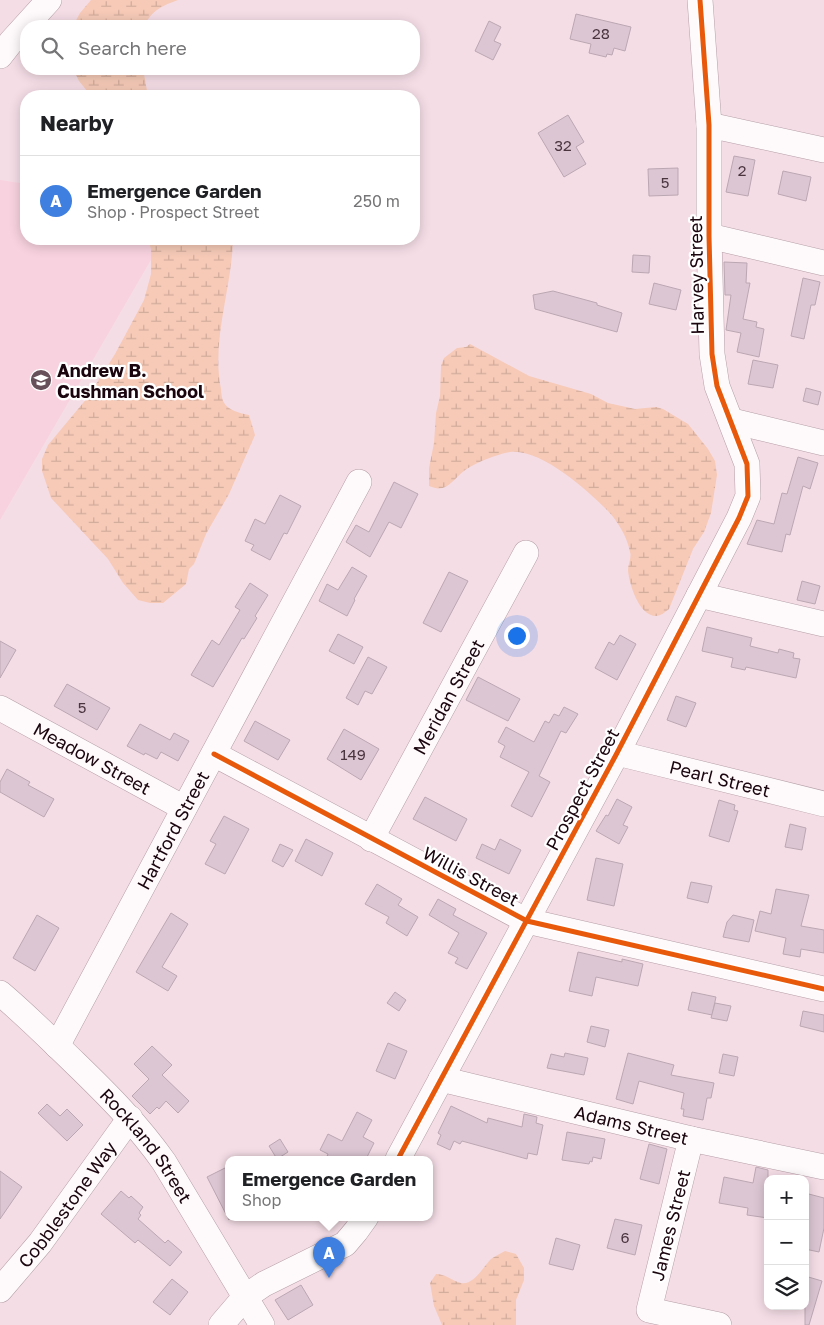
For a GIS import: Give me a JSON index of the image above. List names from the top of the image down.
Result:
{
  "streets": {
    "street": [
      "Harvey Street",
      "Meridan Street",
      "Meadow Street",
      "Pearl Street",
      "Prospect Street",
      "Hartford Street",
      "Willis Street",
      "Adams Street",
      "Rockland Street",
      "Cobblestone Way",
      "James Street"
    ]
  },
  "crossings": [
    ["Harvey Street", "Prospect Street"],
    ["Meridan Street", "Willis Street"],
    ["Meadow Street", "Hartford Street"],
    ["Pearl Street", "Prospect Street"],
    ["Prospect Street", "Willis Street"],
    ["Prospect Street", "Adams Street"],
    ["Hartford Street", "Willis Street"],
    ["Hartford Street", "Rockland Street"],
    ["Adams Street", "James Street"],
    ["Rockland Street", "Cobblestone Way"]
  ],
  "places": {
    "school or university": ["Andrew B. Cushman School"]
  },
  "house_numbers": [
    "28",
    "32",
    "2",
    "5",
    "5",
    "149",
    "6"
  ],
  "page": {
    "search": "Search here",
    "heading": "Nearby",
    "list": [
      {
        "mark": "A",
        "name": "Emergence Garden",
        "note": "Shop · Prospect Street",
        "value": "250 m"
      }
    ],
    "popup": ["Emergence Garden", "Shop"],
    "map_buttons": ["+", "−"],
    "pins": "A"
  }
}
